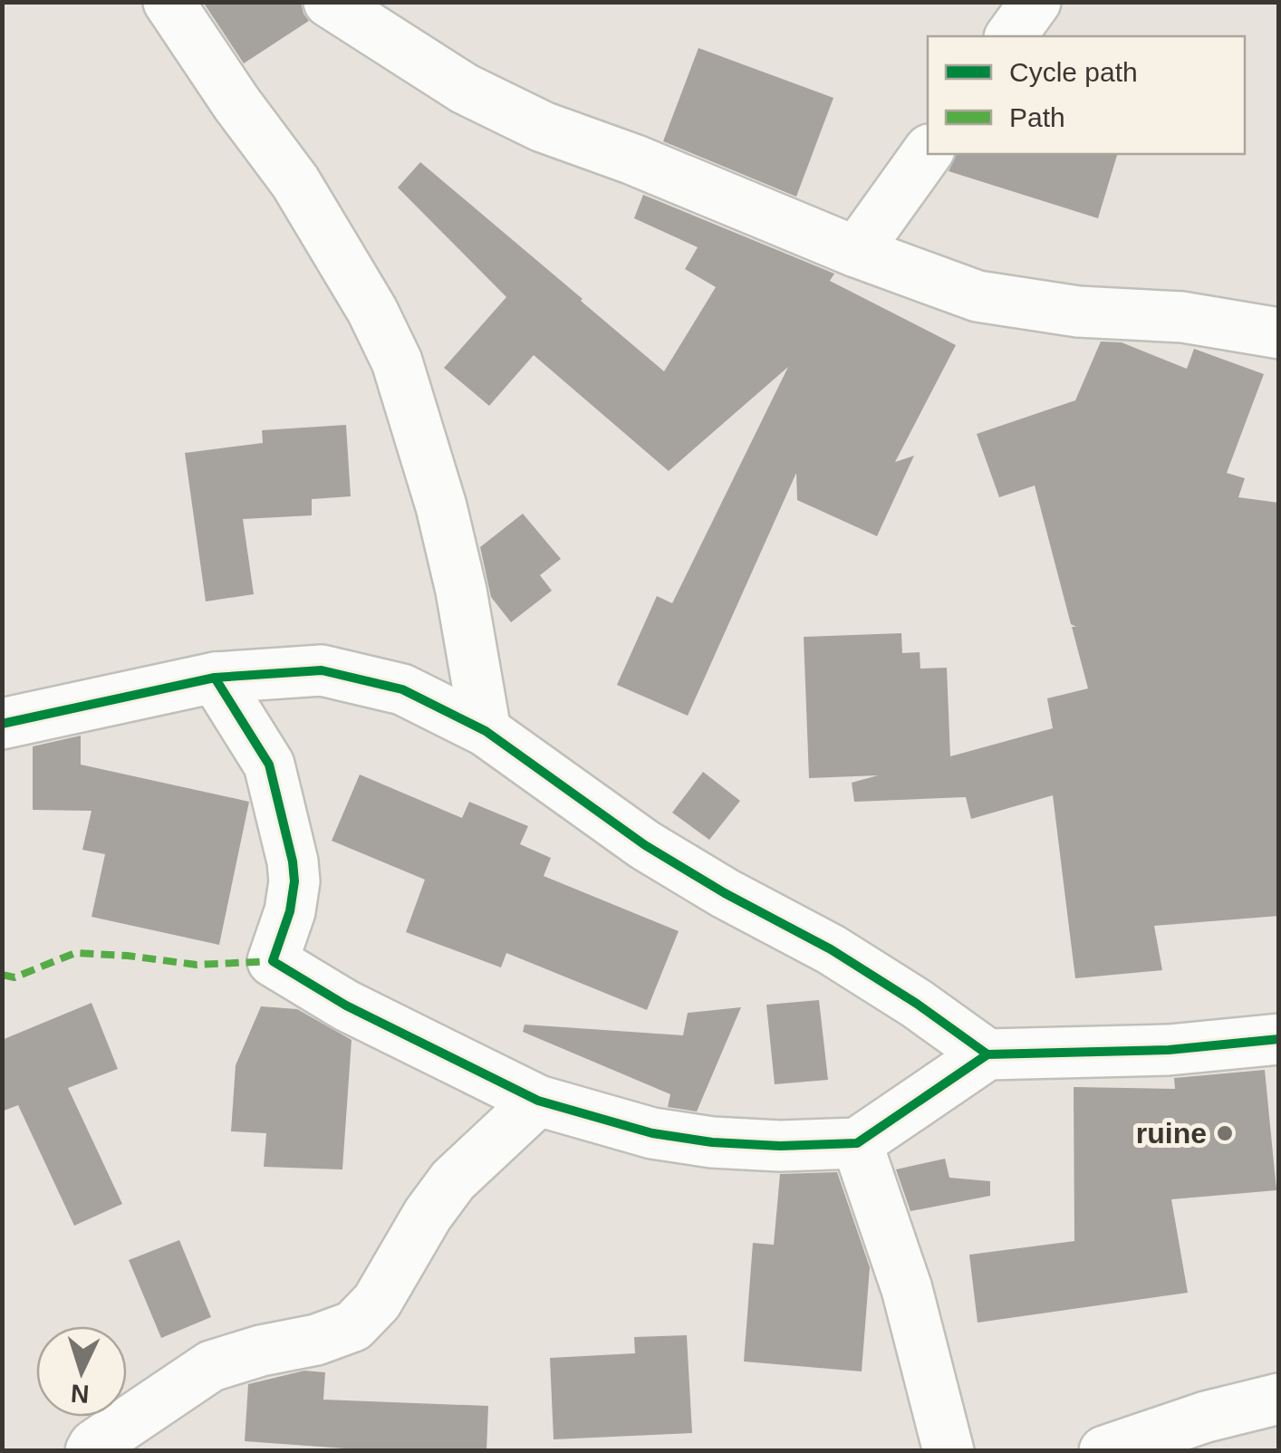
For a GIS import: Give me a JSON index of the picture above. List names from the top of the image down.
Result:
{
  "places": ["ruine"],
  "legend": ["Cycle path", "Path"],
  "north": "bottom"
}
